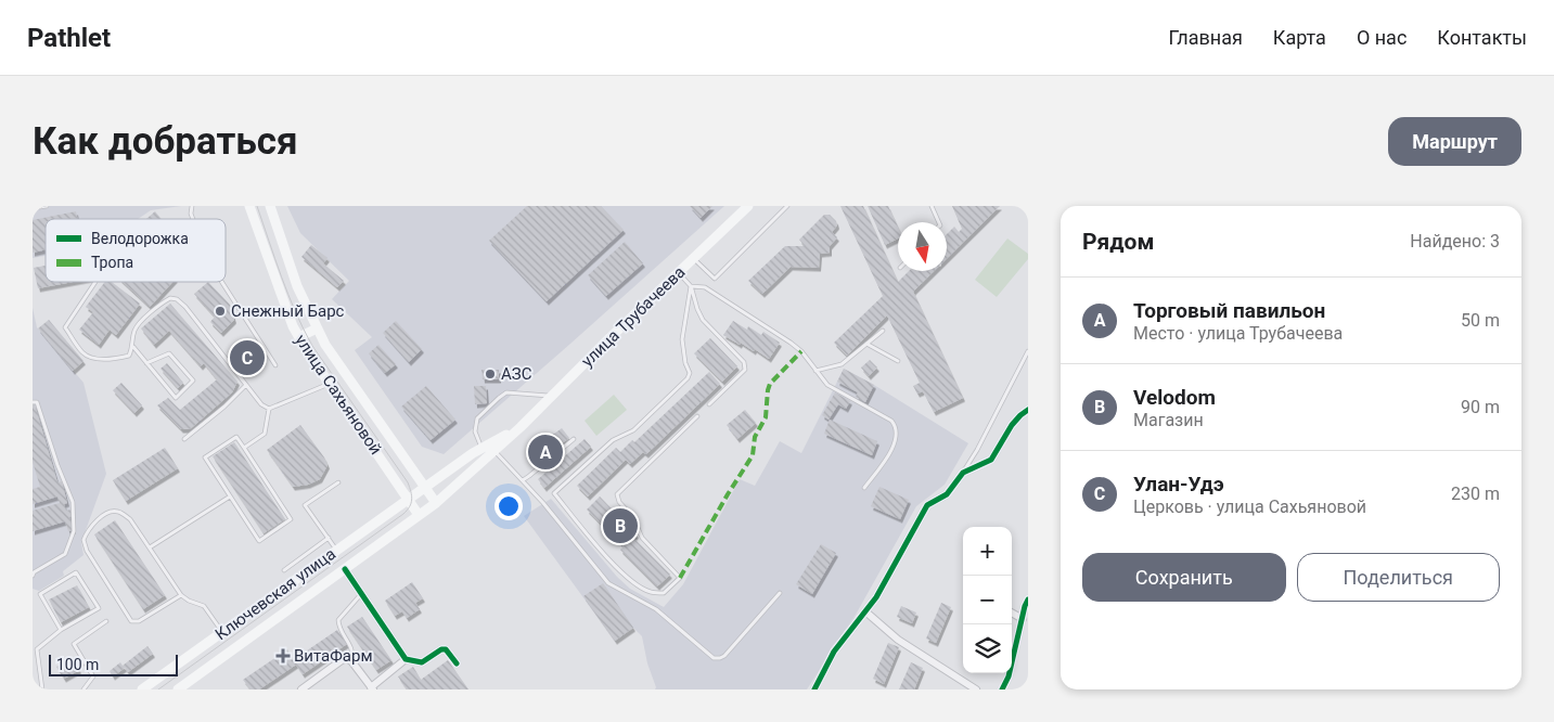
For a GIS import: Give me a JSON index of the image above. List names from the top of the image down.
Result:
{
  "streets": {
    "main road": ["улица Трубачеева", "улица Сахьяновой", "Ключевская улица"]
  },
  "crossings": [
    ["улица Трубачеева", "улица Сахьяновой"],
    ["улица Трубачеева", "Ключевская улица"],
    ["улица Сахьяновой", "Ключевская улица"]
  ],
  "places": {
    "other": ["Снежный Барс", "АЗС"],
    "health": ["ВитаФарм"]
  },
  "legend": ["Велодорожка", "Тропа"],
  "scale_bar": "100 m",
  "north": "bottom",
  "page": {
    "header": "Pathlet",
    "nav": [
      "Главная",
      "Карта",
      "О нас",
      "Контакты"
    ],
    "buttons": [
      "Маршрут",
      ["Сохранить", "Поделиться"]
    ],
    "title": "Как добраться",
    "heading": ["Рядом", "Найдено: 3"],
    "list": [
      {
        "mark": "A",
        "name": "Торговый павильон",
        "note": "Место · улица Трубачеева",
        "value": "50 m"
      },
      {
        "mark": "B",
        "name": "Velodom",
        "note": "Магазин",
        "value": "90 m"
      },
      {
        "mark": "C",
        "name": "Улан-Удэ",
        "note": "Церковь · улица Сахьяновой",
        "value": "230 m"
      }
    ],
    "pins": ["C", "A", "B"],
    "map_buttons": ["+", "−"],
    "scale": "100 m"
  }
}
